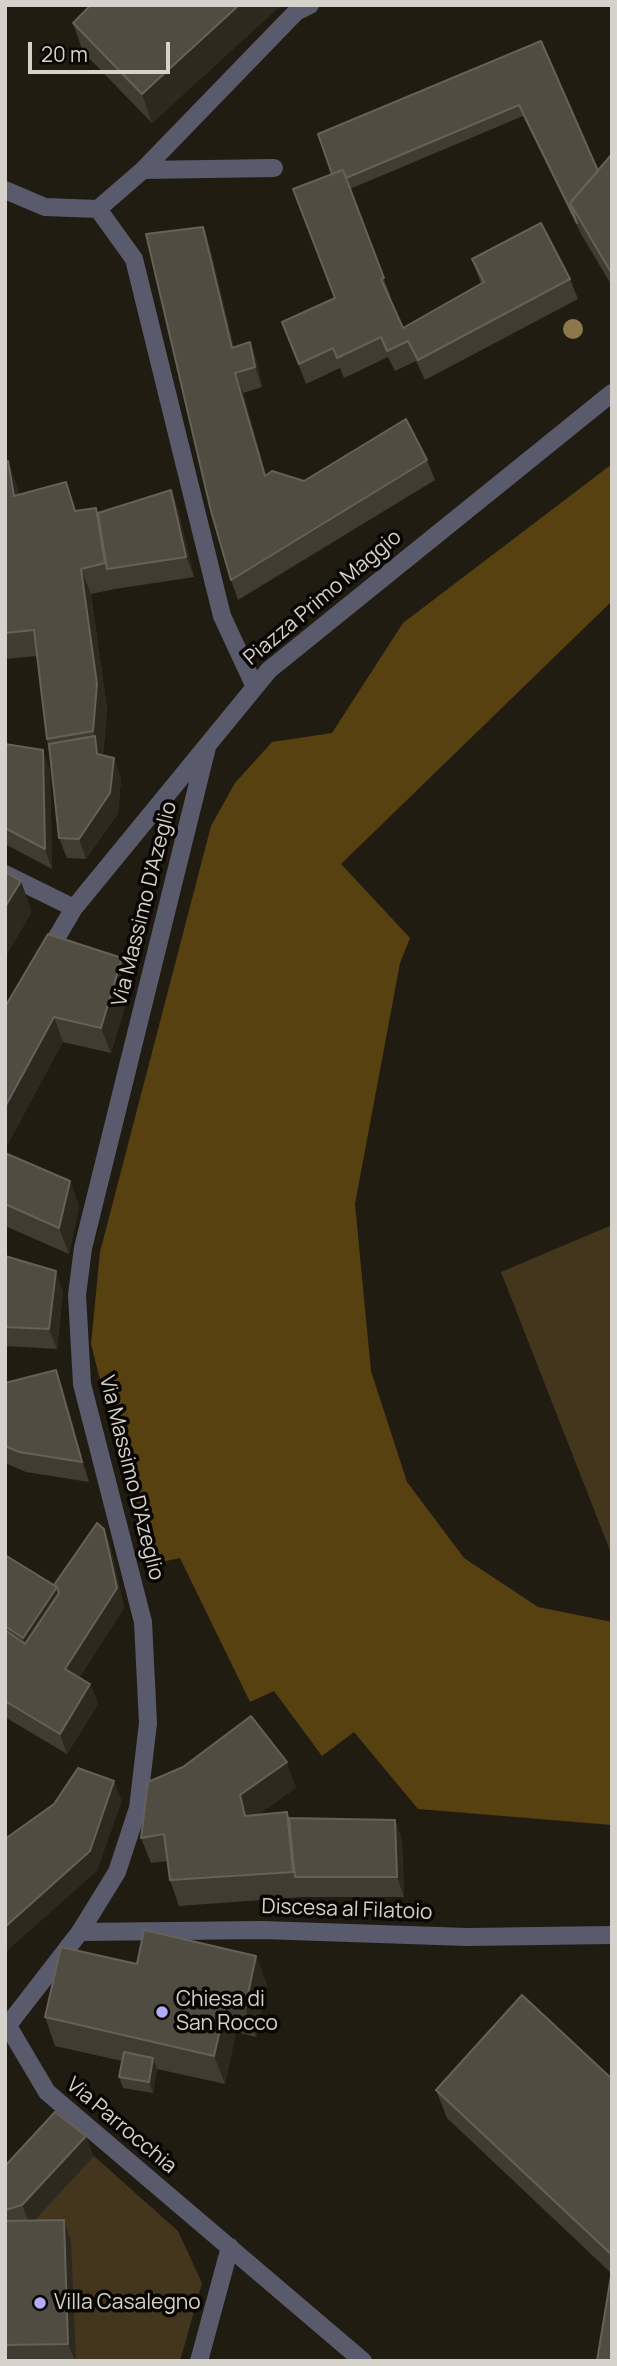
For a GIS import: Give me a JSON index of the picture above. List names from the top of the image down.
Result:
{
  "streets": {
    "street": [
      "Piazza Primo Maggio",
      "Via Massimo D'Azeglio",
      "Discesa al Filatoio",
      "Via Parrocchia"
    ]
  },
  "crossings": [
    ["Piazza Primo Maggio", "Via Massimo D'Azeglio"],
    ["Via Massimo D'Azeglio", "Discesa al Filatoio"],
    ["Via Massimo D'Azeglio", "Via Parrocchia"]
  ],
  "places": ["Chiesa di San Rocco", "Villa Casalegno"],
  "scale_bar": "20 m"
}
